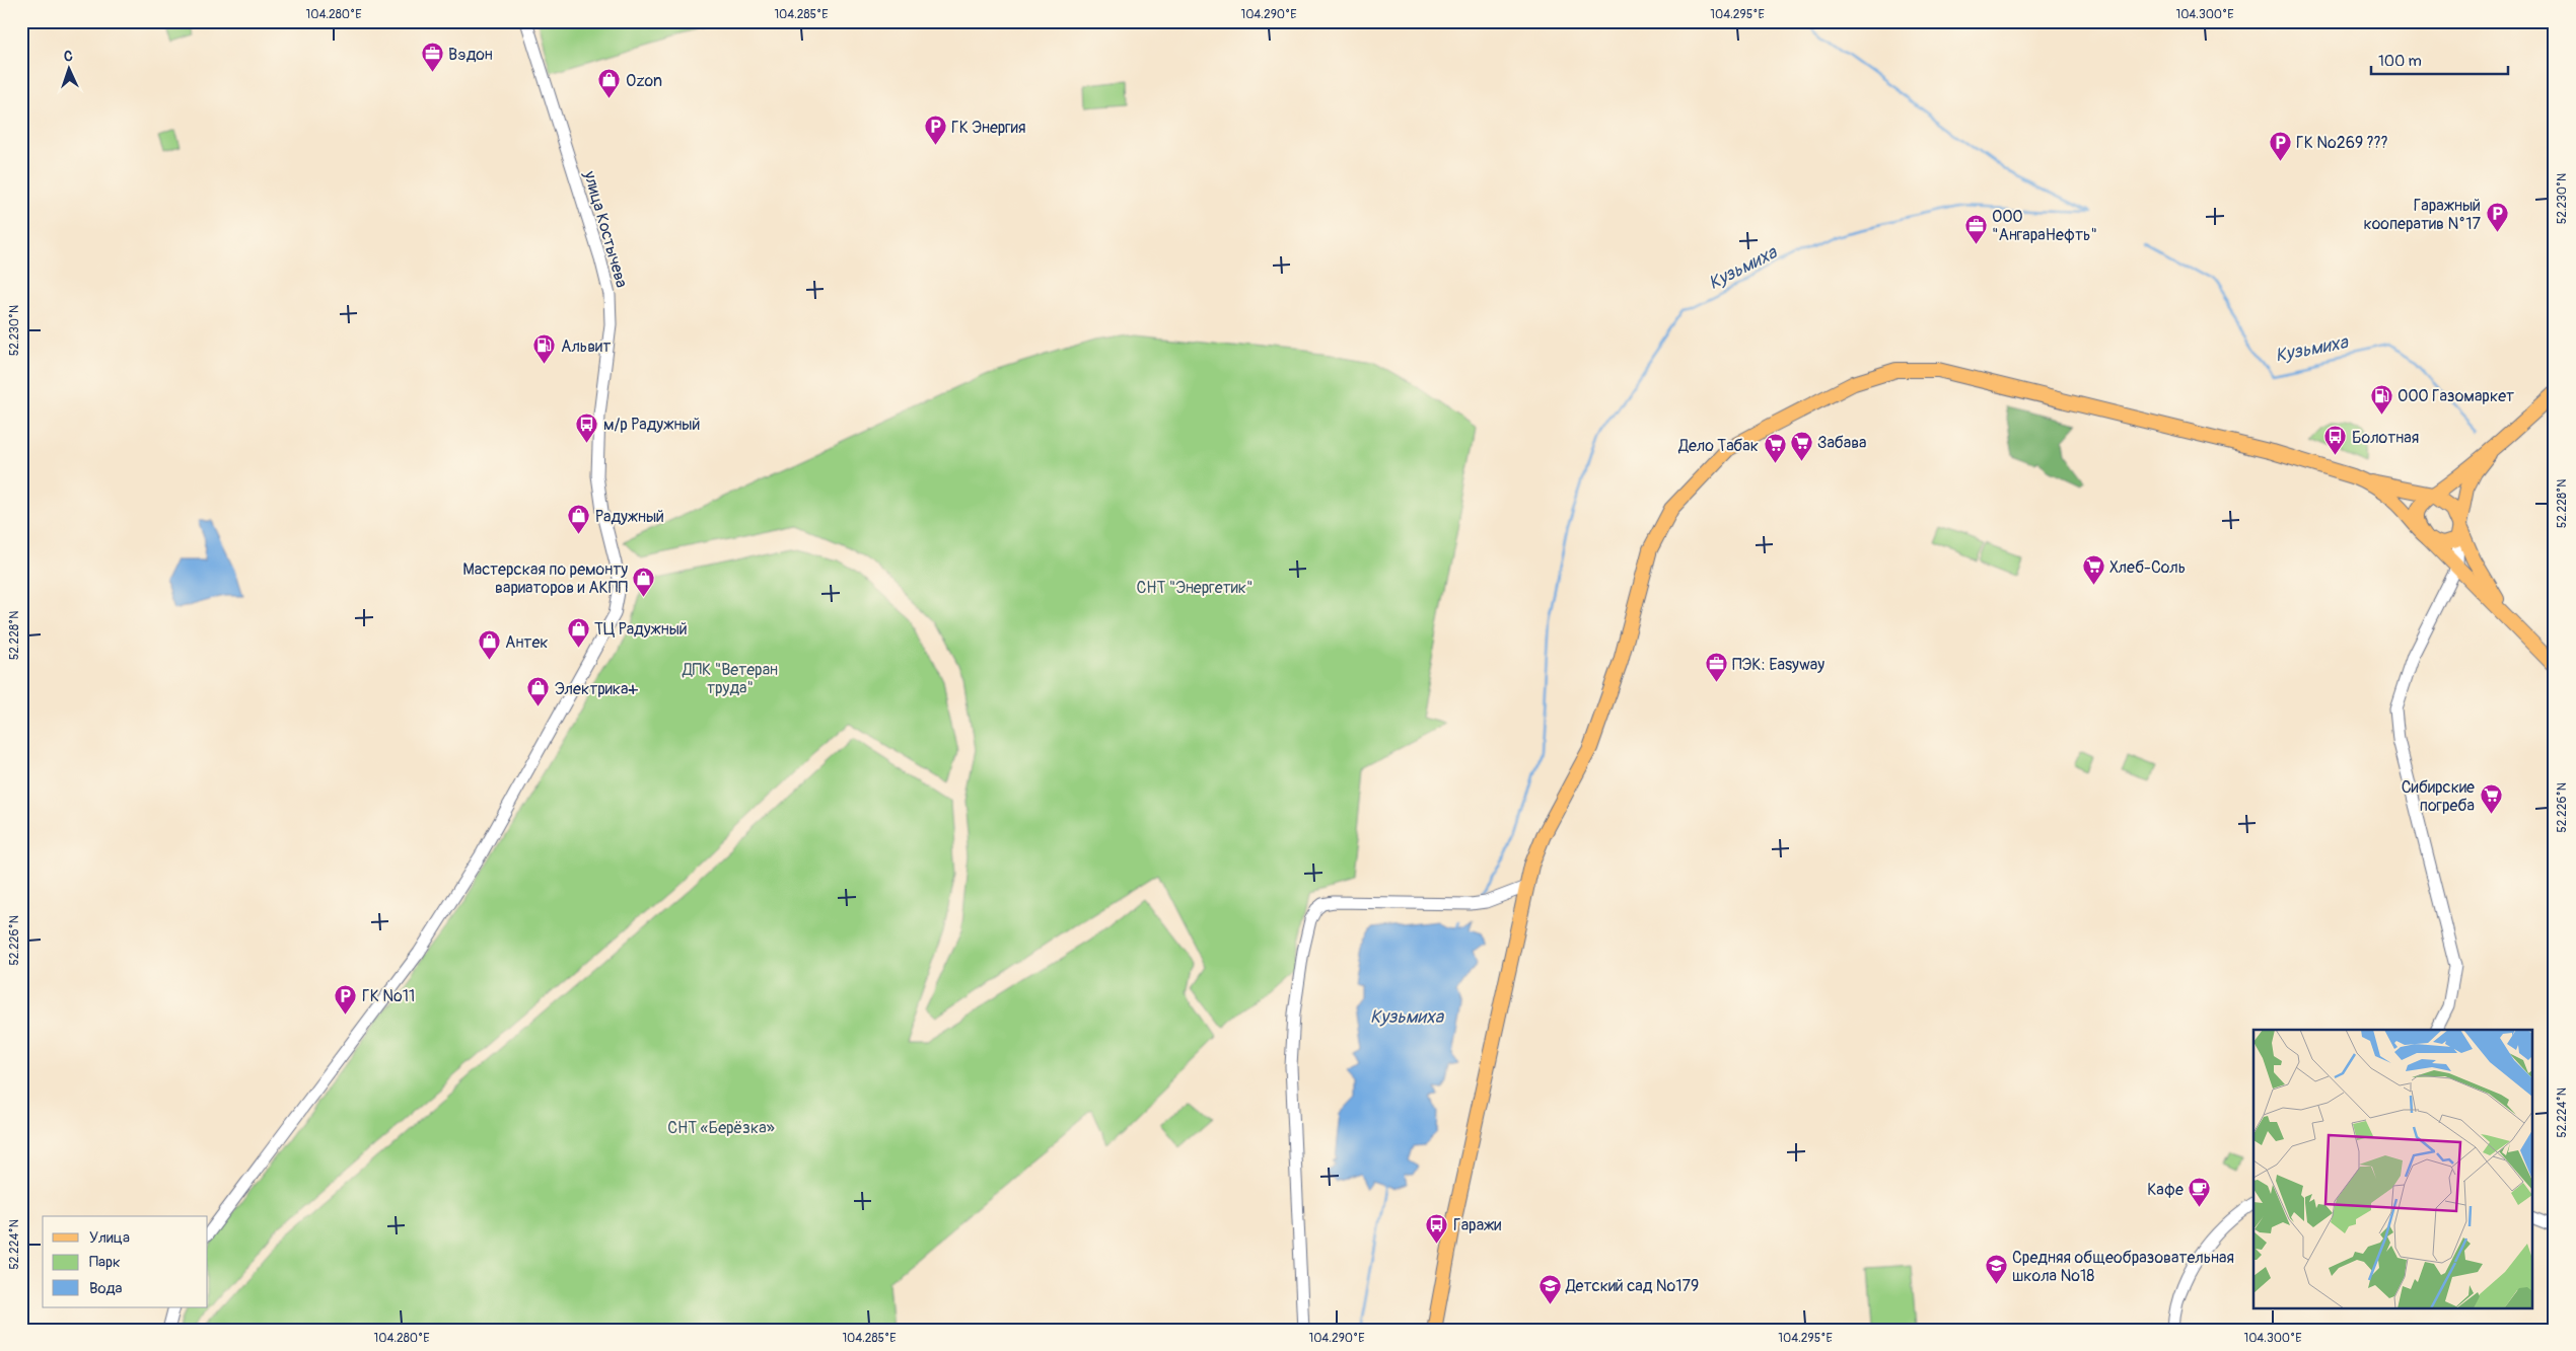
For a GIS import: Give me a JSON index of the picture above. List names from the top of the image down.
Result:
{
  "streets": {
    "street": ["улица Костычева"]
  },
  "water": ["Кузьмиха"],
  "parks": ["СНТ \"Энергетик\"", "ДПК \"Ветеран труда\"", "СНТ «Берёзка»"],
  "places": {
    "office": ["Вэдон", "ООО \"АнгараНефть\"", "ПЭК: Easyway"],
    "shop": [
      "Ozon",
      "Радужный",
      "Мастерская по ремонту вариаторов и АКПП",
      "ТЦ Радужный",
      "Антек",
      "Электрика+"
    ],
    "parking": [
      "ГК Энергия",
      "ГК №269 ???",
      "Гаражный кооператив N°17",
      "ГК №11"
    ],
    "fuel station": ["Альвит", "ООО Газомаркет"],
    "bus stop": ["м/р Радужный", "Болотная", "Гаражи"],
    "supermarket": [
      "Забава",
      "Дело Табак",
      "Хлеб-Соль",
      "Сибирские погреба"
    ],
    "cafe": ["Кафе"],
    "school or university": ["Средняя общеобразовательная школа №18", "Детский сад №179"]
  },
  "legend": ["Улица", "Парк", "Вода"],
  "scale_bar": "100 m",
  "north": "top",
  "coordinates": [
    "104.280°E",
    "104.285°E",
    "104.290°E",
    "104.295°E",
    "104.300°E",
    "52.230°N",
    "52.228°N",
    "52.226°N",
    "52.224°N"
  ]
}
